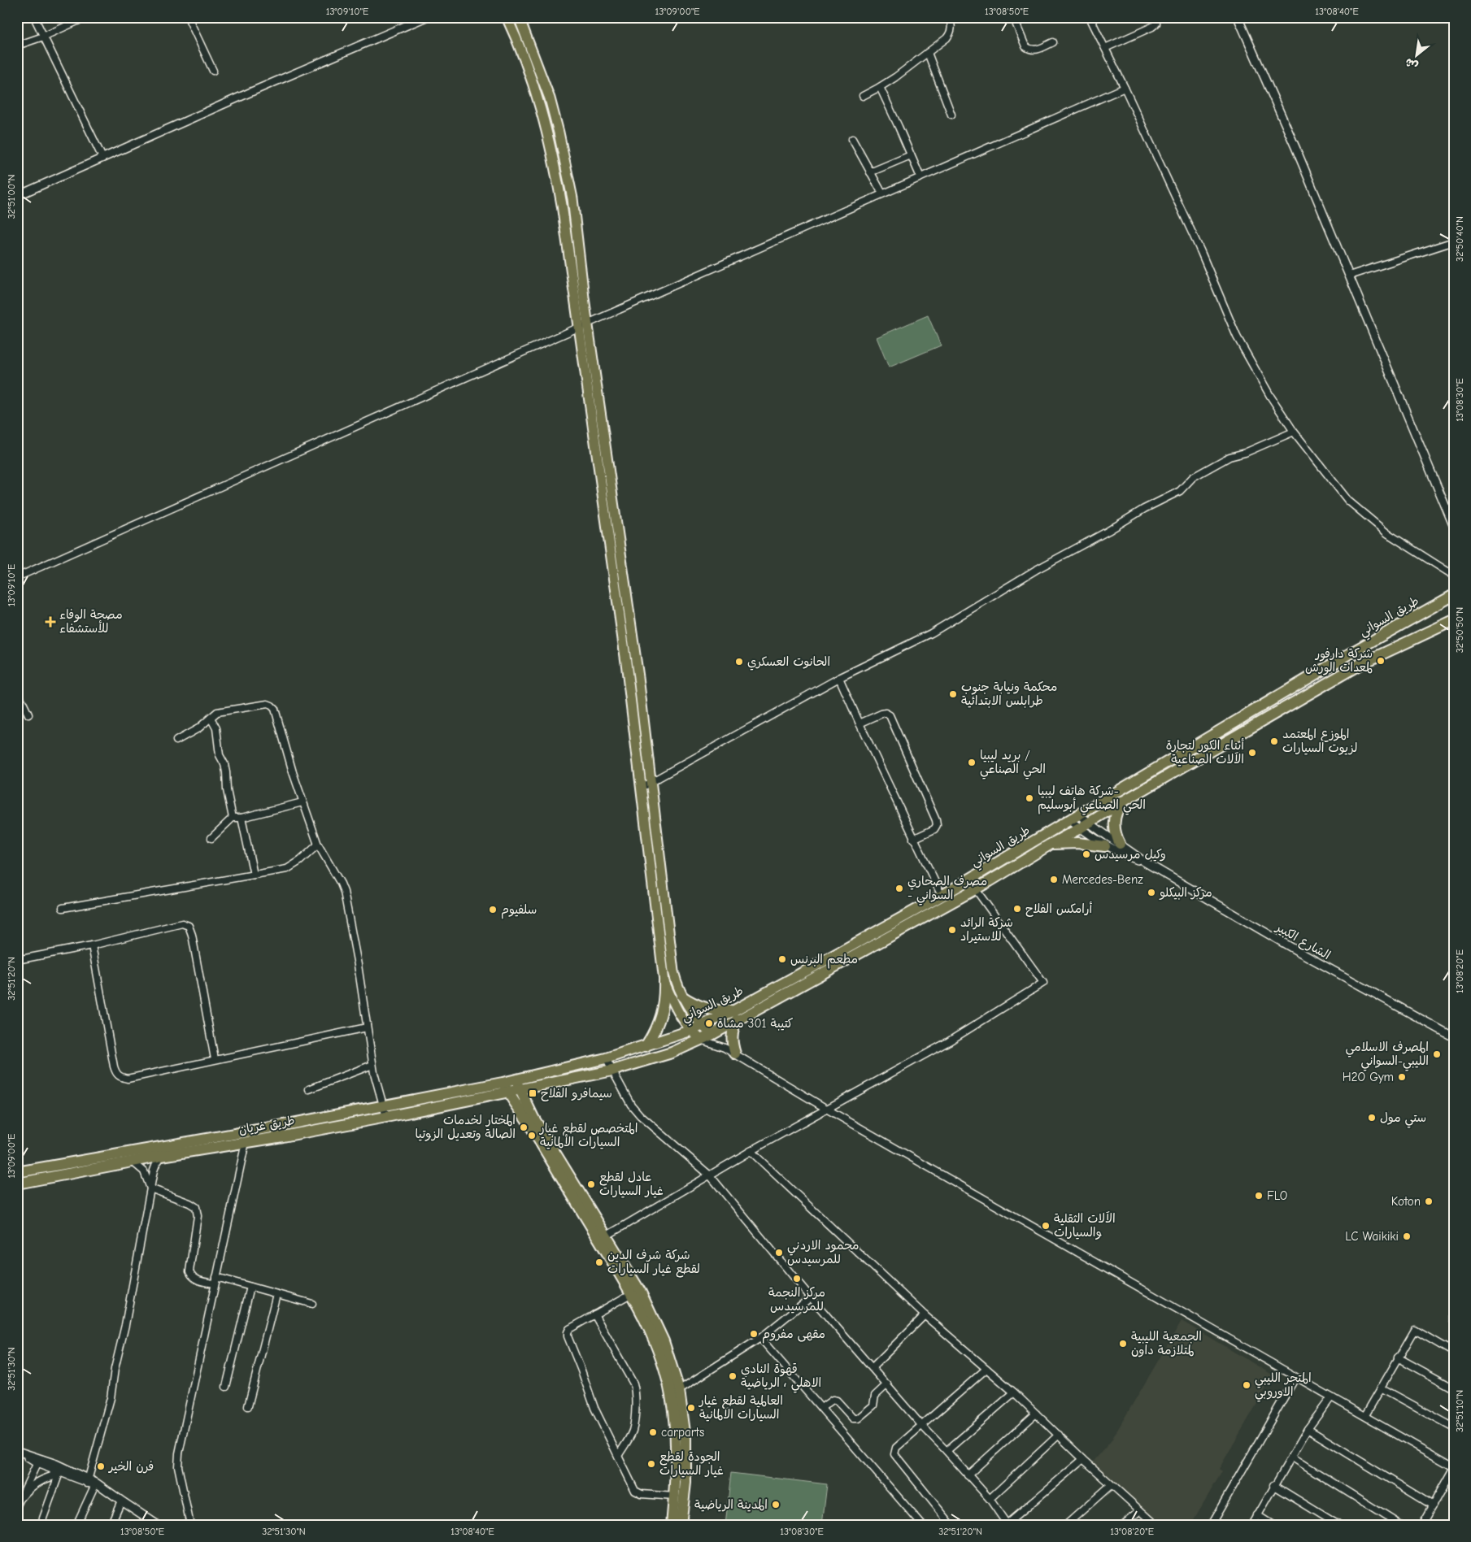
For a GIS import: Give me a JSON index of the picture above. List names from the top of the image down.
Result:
{
  "streets": {
    "highway": ["طريق السواني", "طريق غريان"],
    "street": ["الشارع الكبير"]
  },
  "crossings": [
    ["طريق السواني", "الشارع الكبير"],
    ["طريق السواني", "طريق غريان"]
  ],
  "places": {
    "health": ["مصحة الوفاء للأستشفاء"],
    "other": [
      "شركة دارفور لمعدات الورش",
      "الحانوت العسكري",
      "محكمة ونيابة جنوب طرابلس الابتدائية",
      "الموزع المعتمد لزيوت السيارات",
      "أبناء الكور لتجارة الاَلات الصناعية",
      "بريد ليبيا / الحي الصناعي",
      "شركة هاتف ليبيا- الحي الصناعي أبوسليم",
      "وكيل مرسيدس",
      "Mercedes-Benz",
      "مصرف الصحاري - السواني",
      "مركز البيكلو",
      "أرامكس الفلاح",
      "سلفيوم",
      "شركة الرائد للاستيراد",
      "مطعم البرنس",
      "كتيبة 301 مشاة",
      "المصرف الاسلامي الليبي-السواني",
      "H2O Gym",
      "ستي مول",
      "المختار لخدمات الصالة وتعديل الزوتيا",
      "المتخصص لقطع غيار السيارات الألمانية",
      "عادل لقطع غيار السيارات",
      "FLO",
      "Koton",
      "الاَلات الثقلية والسيارات",
      "LC Waikiki",
      "محمود الاردني للمرسيدس",
      "شركة شرف الدين لقطع غيار السيارات",
      "مركز النجمة للمرسيدس",
      "مقهى مفروم",
      "الجمعية الليبية لمتلازمة داون",
      "قهوة النادي الاهلي ، الرياضية",
      "المتجر الليبي الاوروبي",
      "العالمية لقطع غيار السيارات الالمانية",
      "carparts",
      "الجودة لقطع غيار السيارات",
      "فرن الخير",
      "المدينة الرياضية"
    ],
    "transit": ["سيمافرو الفلاح"]
  },
  "north": "bottom left",
  "coordinates": [
    "13°09'10\"E",
    "13°09'00\"E",
    "13°08'50\"E",
    "13°08'40\"E",
    "32°51'00\"N",
    "32°50'40\"N",
    "13°08'30\"E",
    "32°50'50\"N",
    "13°08'20\"E",
    "32°51'20\"N",
    "32°51'30\"N",
    "32°51'10\"N"
  ]
}
